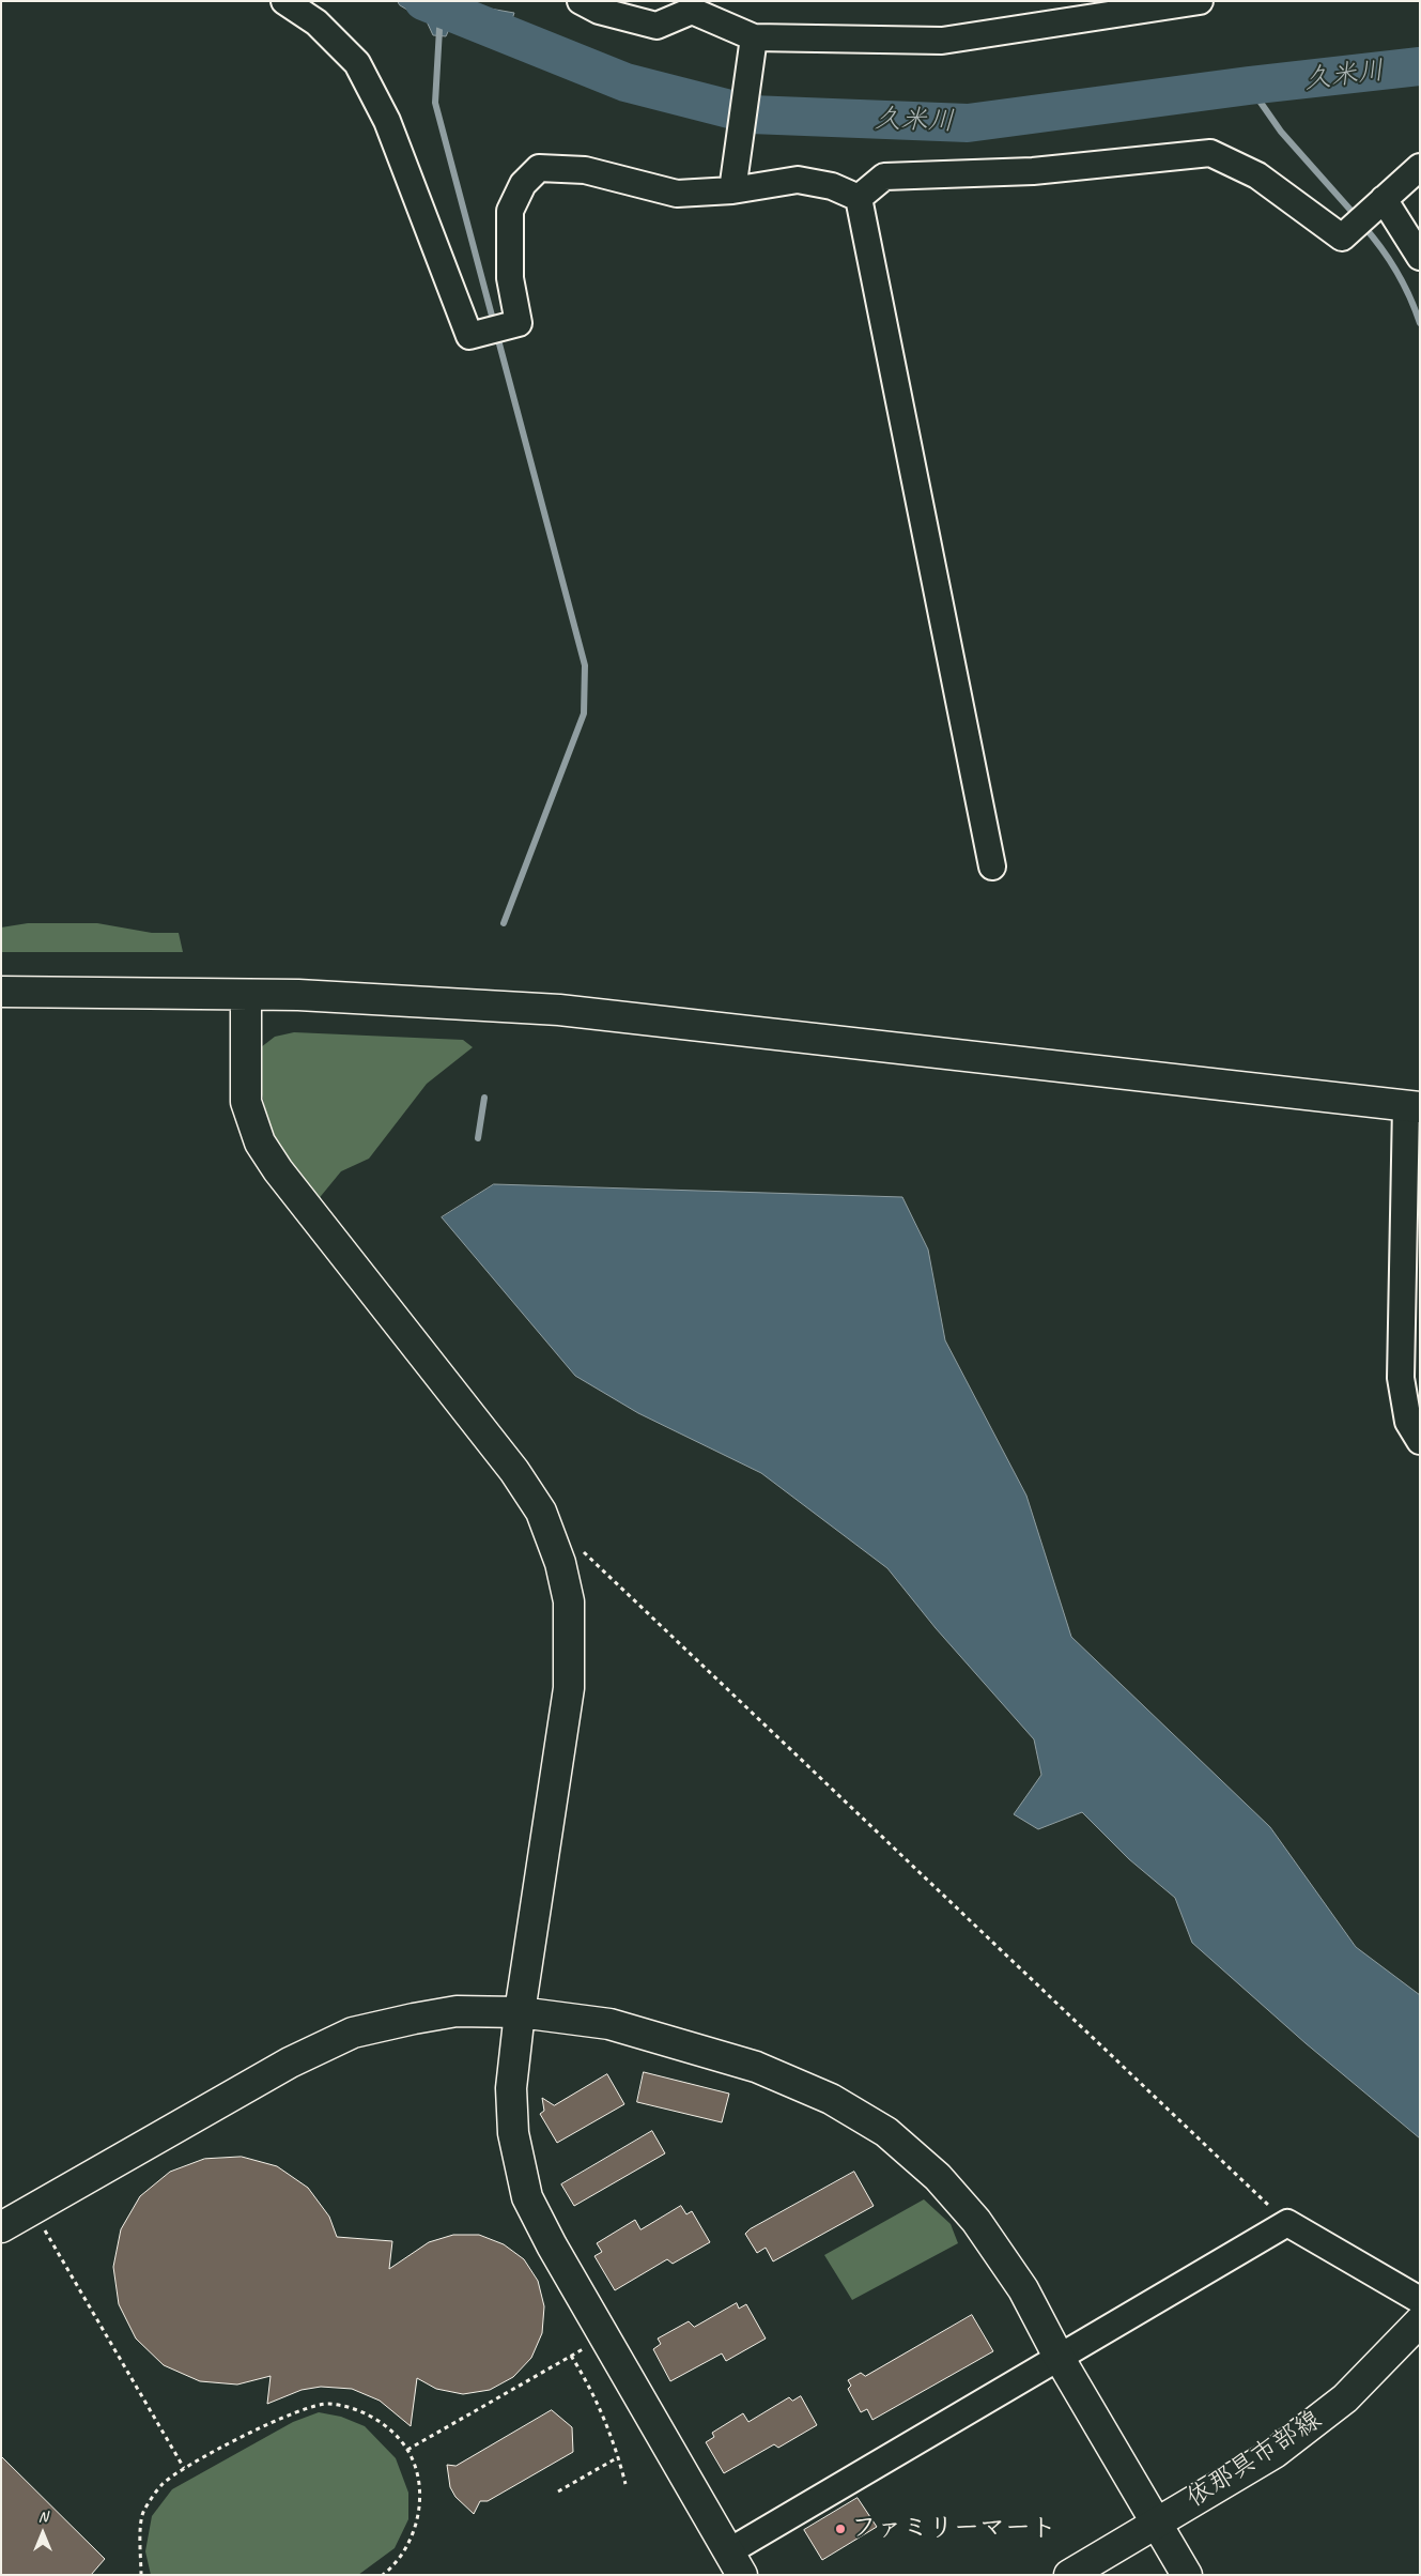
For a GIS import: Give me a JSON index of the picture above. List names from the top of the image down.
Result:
{
  "streets": {
    "street": ["依那具市部線"]
  },
  "water": ["久米川"],
  "places": ["ファミリーマート"],
  "north": "top"
}
